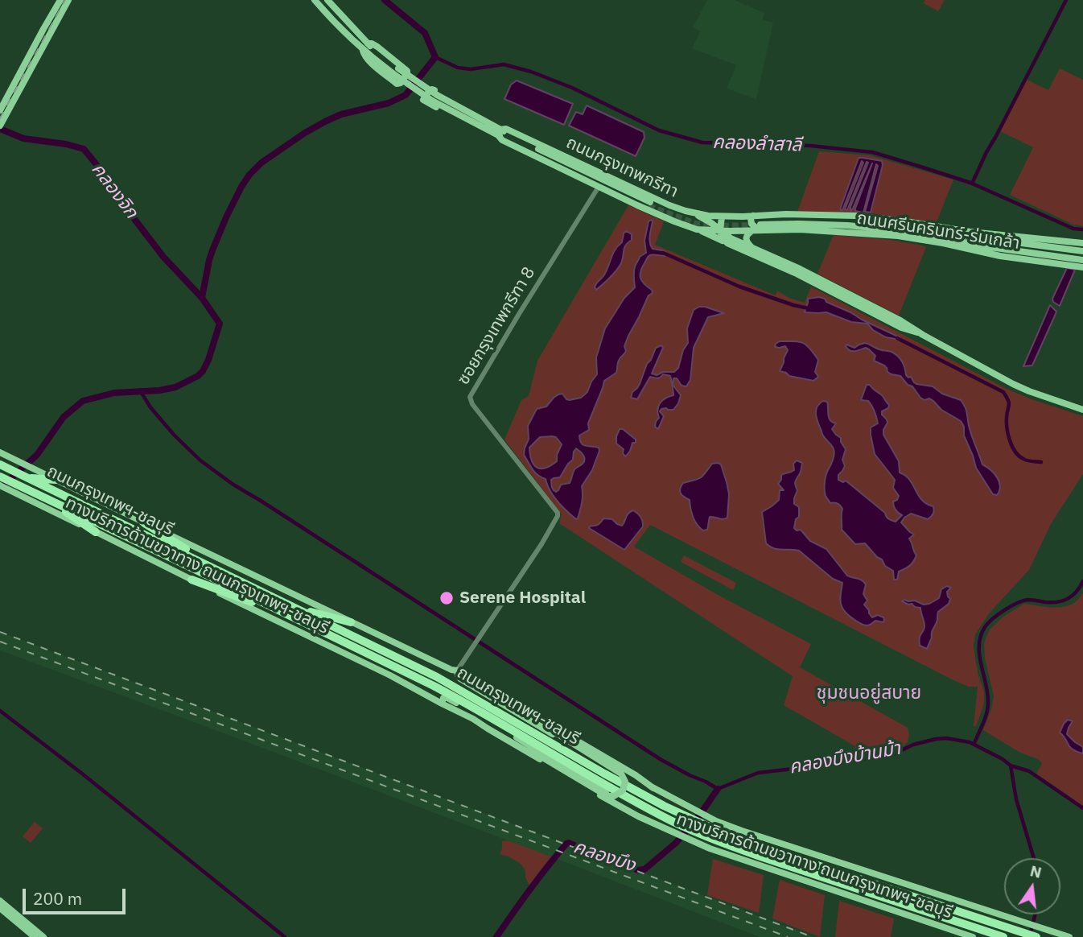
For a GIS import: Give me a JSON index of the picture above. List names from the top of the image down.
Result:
{
  "streets": {
    "highway": ["ถนนกรุงเทพฯ-ชลบุรี"],
    "main road": ["ถนนกรุงเทพกรีฑา", "ถนนศรีนครินทร์-ร่มเกล้า", "ทางบริการด้านขวาทาง ถนนกรุงเทพฯ-ชลบุรี"],
    "street": ["ซอยกรุงเทพกรีฑา 8"]
  },
  "crossings": [
    ["ถนนกรุงเทพกรีฑา", "ถนนศรีนครินทร์-ร่มเกล้า"],
    ["ถนนกรุงเทพกรีฑา", "ซอยกรุงเทพกรีฑา 8"]
  ],
  "districts": ["ชุมชนอยู่สบาย"],
  "water": [
    "คลองลำสาลี",
    "คลองจิก",
    "คลองบึงบ้านม้า",
    "คลองบึง"
  ],
  "places": ["Serene Hospital"],
  "scale_bar": "200 m",
  "north": "top"
}
